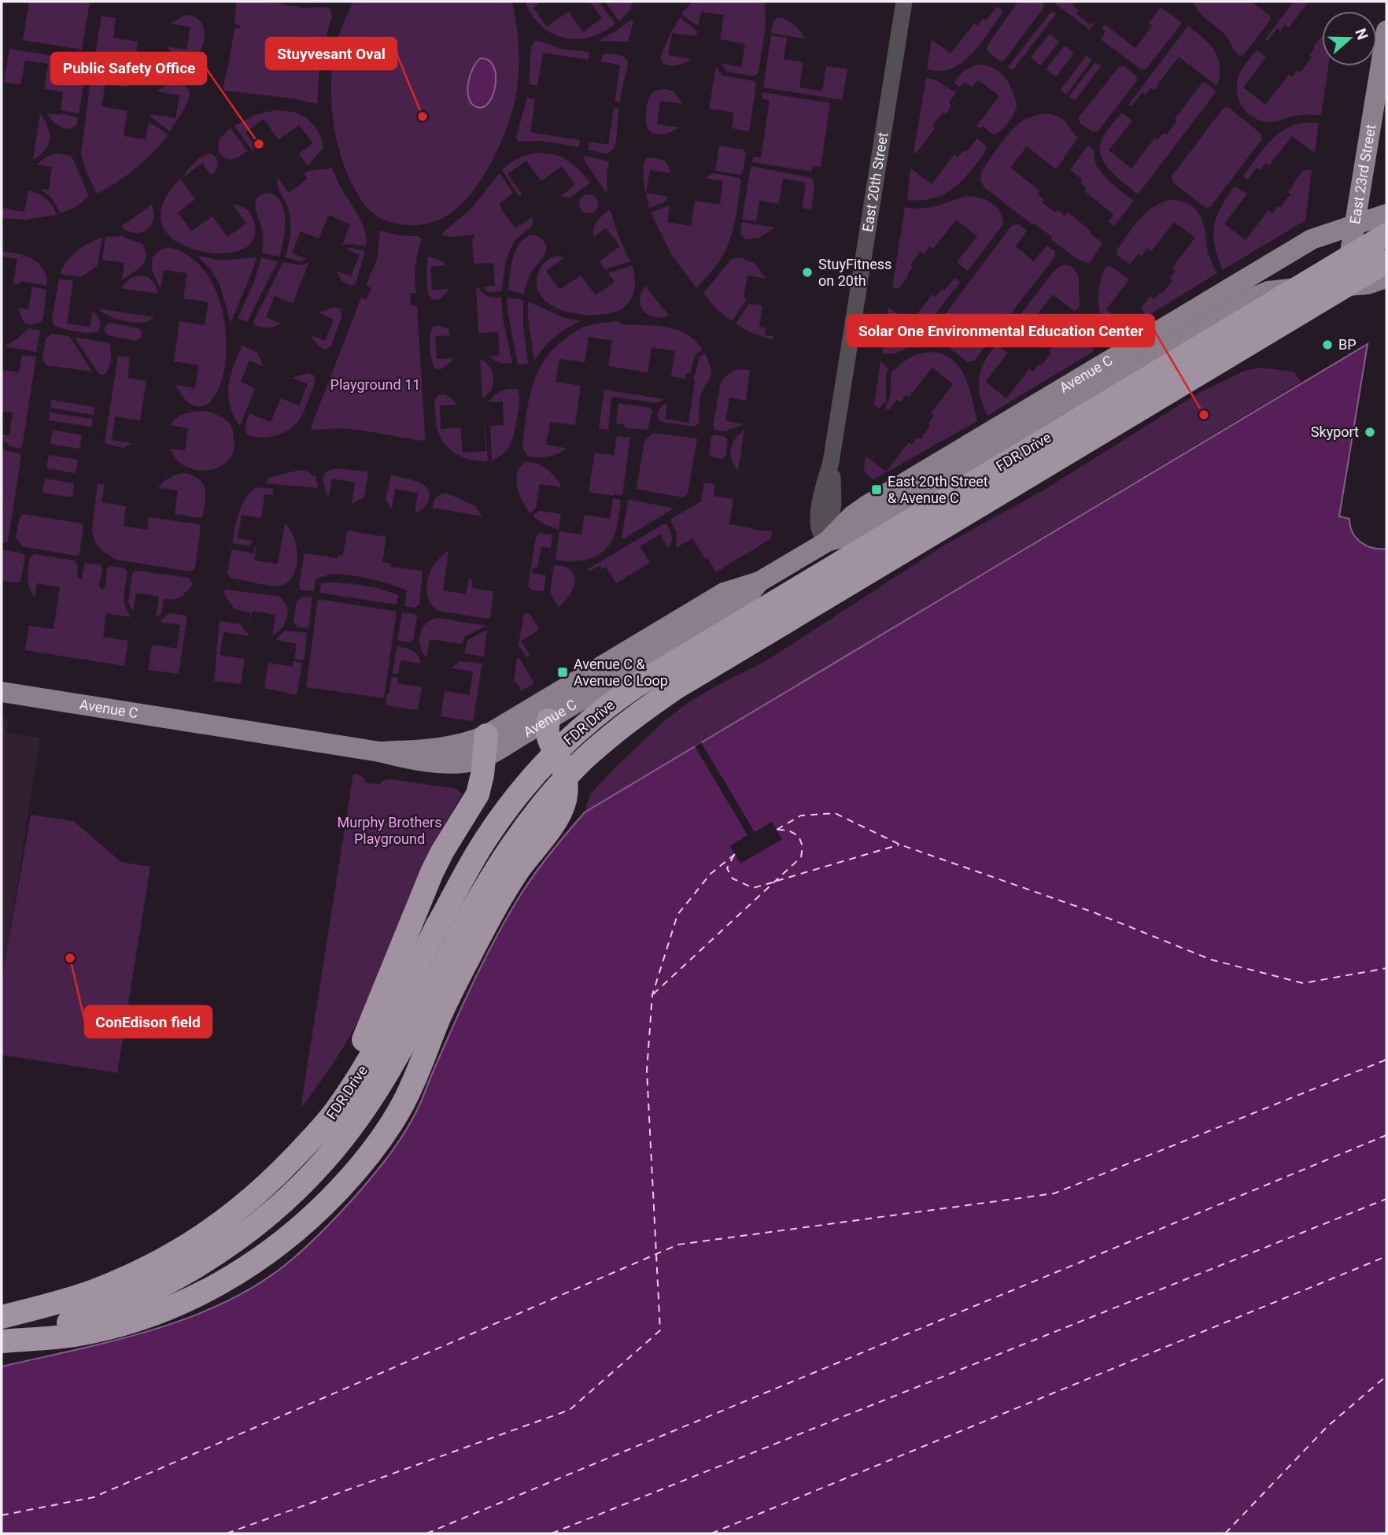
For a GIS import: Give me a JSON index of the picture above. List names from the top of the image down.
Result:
{
  "streets": {
    "highway": ["FDR Drive"],
    "main road": ["East 23rd Street", "Avenue C"],
    "street": ["East 20th Street"]
  },
  "crossings": [
    ["East 23rd Street", "Avenue C"],
    ["East 20th Street", "Avenue C"]
  ],
  "parks": ["Playground 11", "Murphy Brothers Playground"],
  "places": {
    "other": [
      "Stuyvesant Oval",
      "Public Safety Office",
      "StuyFitness on 20th",
      "BP",
      "Solar One Environmental Education Center",
      "Skyport",
      "ConEdison field"
    ],
    "transit": ["East 20th Street & Avenue C", "Avenue C & Avenue C Loop"]
  },
  "north": "right"
}
